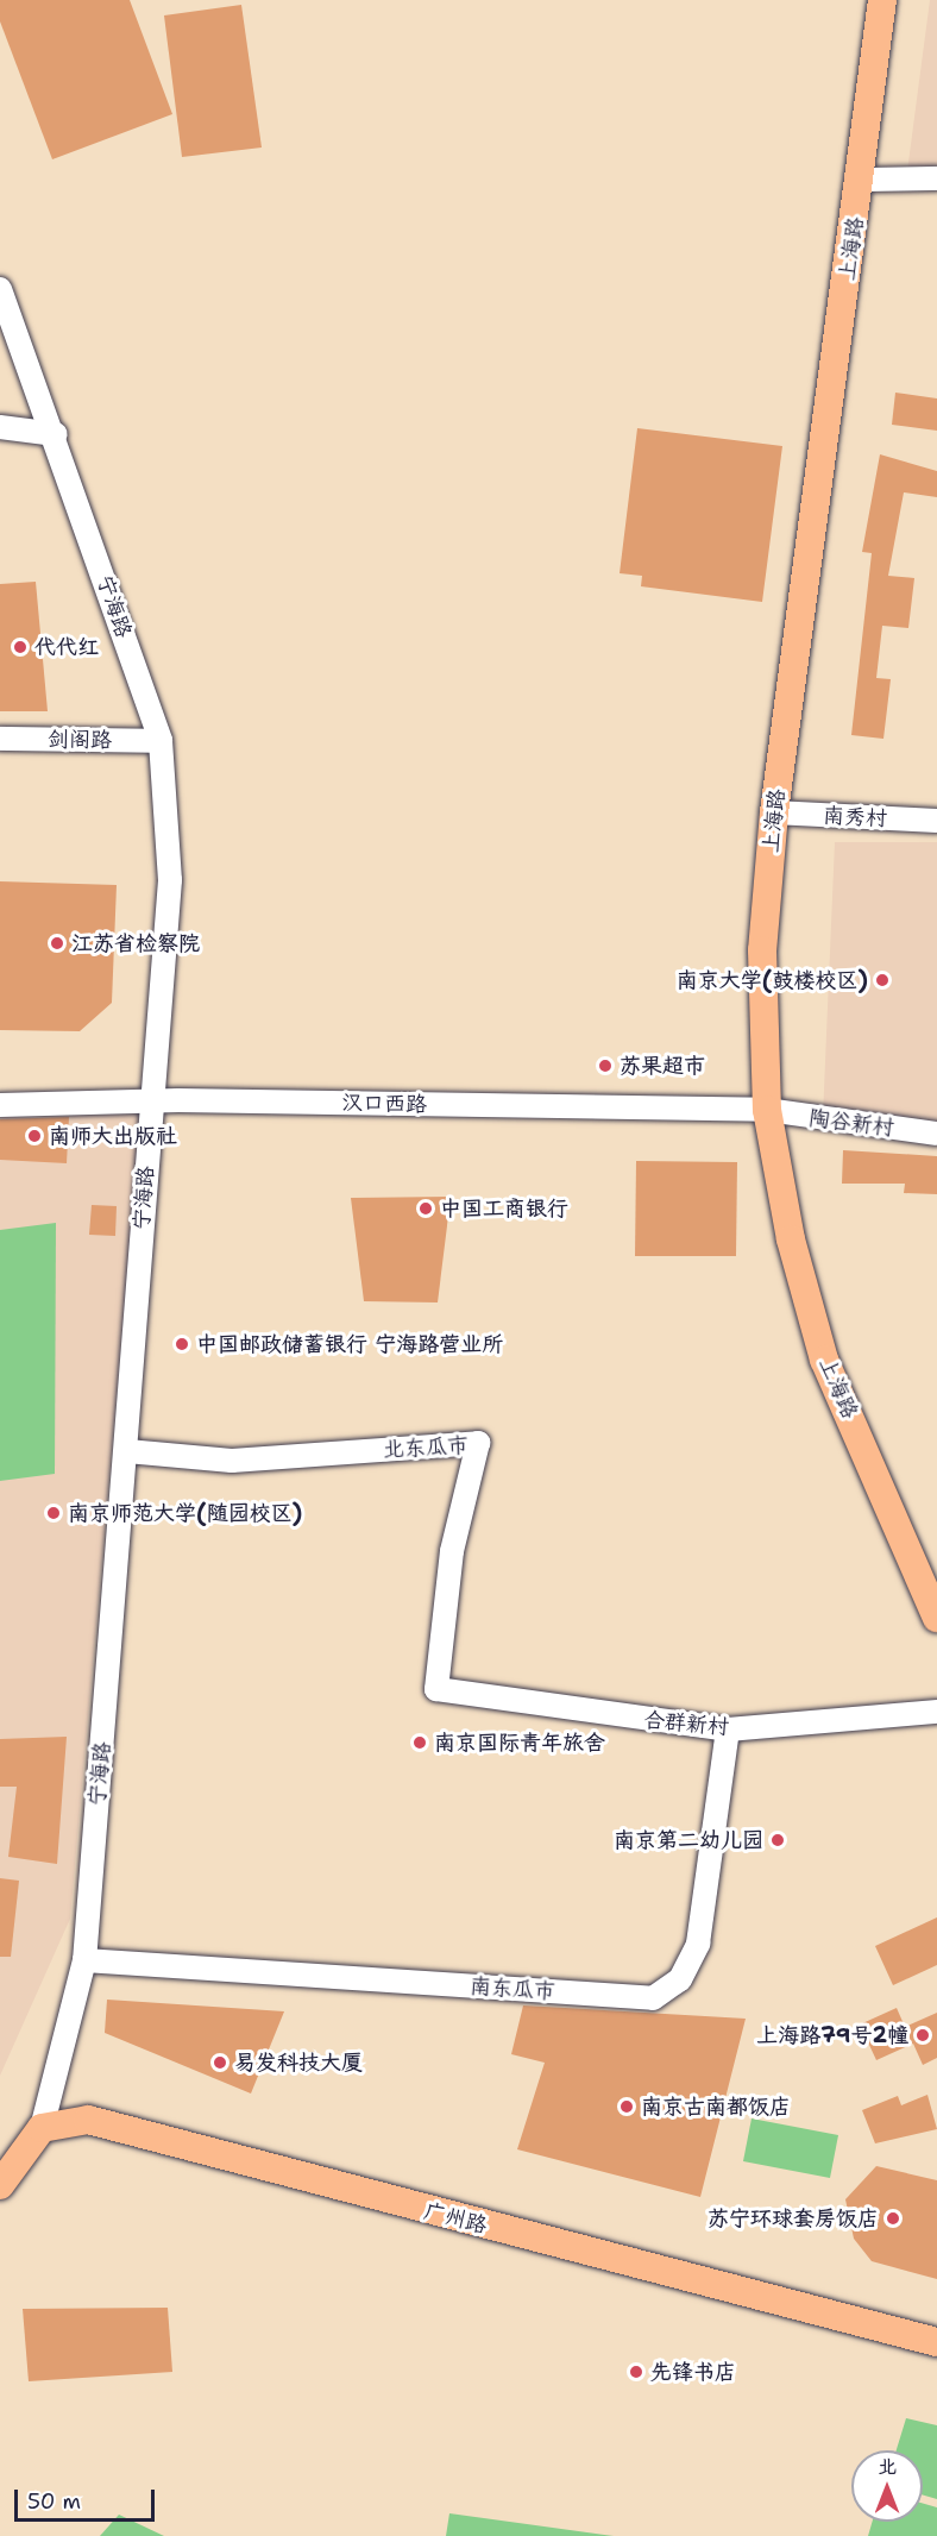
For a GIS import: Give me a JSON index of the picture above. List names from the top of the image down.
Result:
{
  "streets": {
    "main road": ["上海路", "广州路"],
    "street": [
      "宁海路",
      "剑阁路",
      "南秀村",
      "汉口西路",
      "陶谷新村",
      "北东瓜市",
      "合群新村",
      "南东瓜市"
    ]
  },
  "crossings": [
    ["上海路", "南秀村"],
    ["上海路", "汉口西路"],
    ["上海路", "陶谷新村"],
    ["宁海路", "剑阁路"],
    ["宁海路", "汉口西路"],
    ["宁海路", "北东瓜市"],
    ["宁海路", "南东瓜市"],
    ["宁海路", "广州路"],
    ["汉口西路", "陶谷新村"],
    ["北东瓜市", "合群新村"],
    ["合群新村", "南东瓜市"]
  ],
  "places": [
    "代代红",
    "江苏省检察院",
    "南京大学(鼓楼校区)",
    "苏果超市",
    "南师大出版社",
    "中国工商银行",
    "中国邮政储蓄银行 宁海路营业所",
    "南京师范大学(随园校区)",
    "南京国际青年旅舍",
    "南京第二幼儿园",
    "上海路79号2幢",
    "易发科技大厦",
    "南京古南都饭店",
    "苏宁环球套房饭店",
    "先锋书店"
  ],
  "scale_bar": "50 m",
  "north": "top"
}
